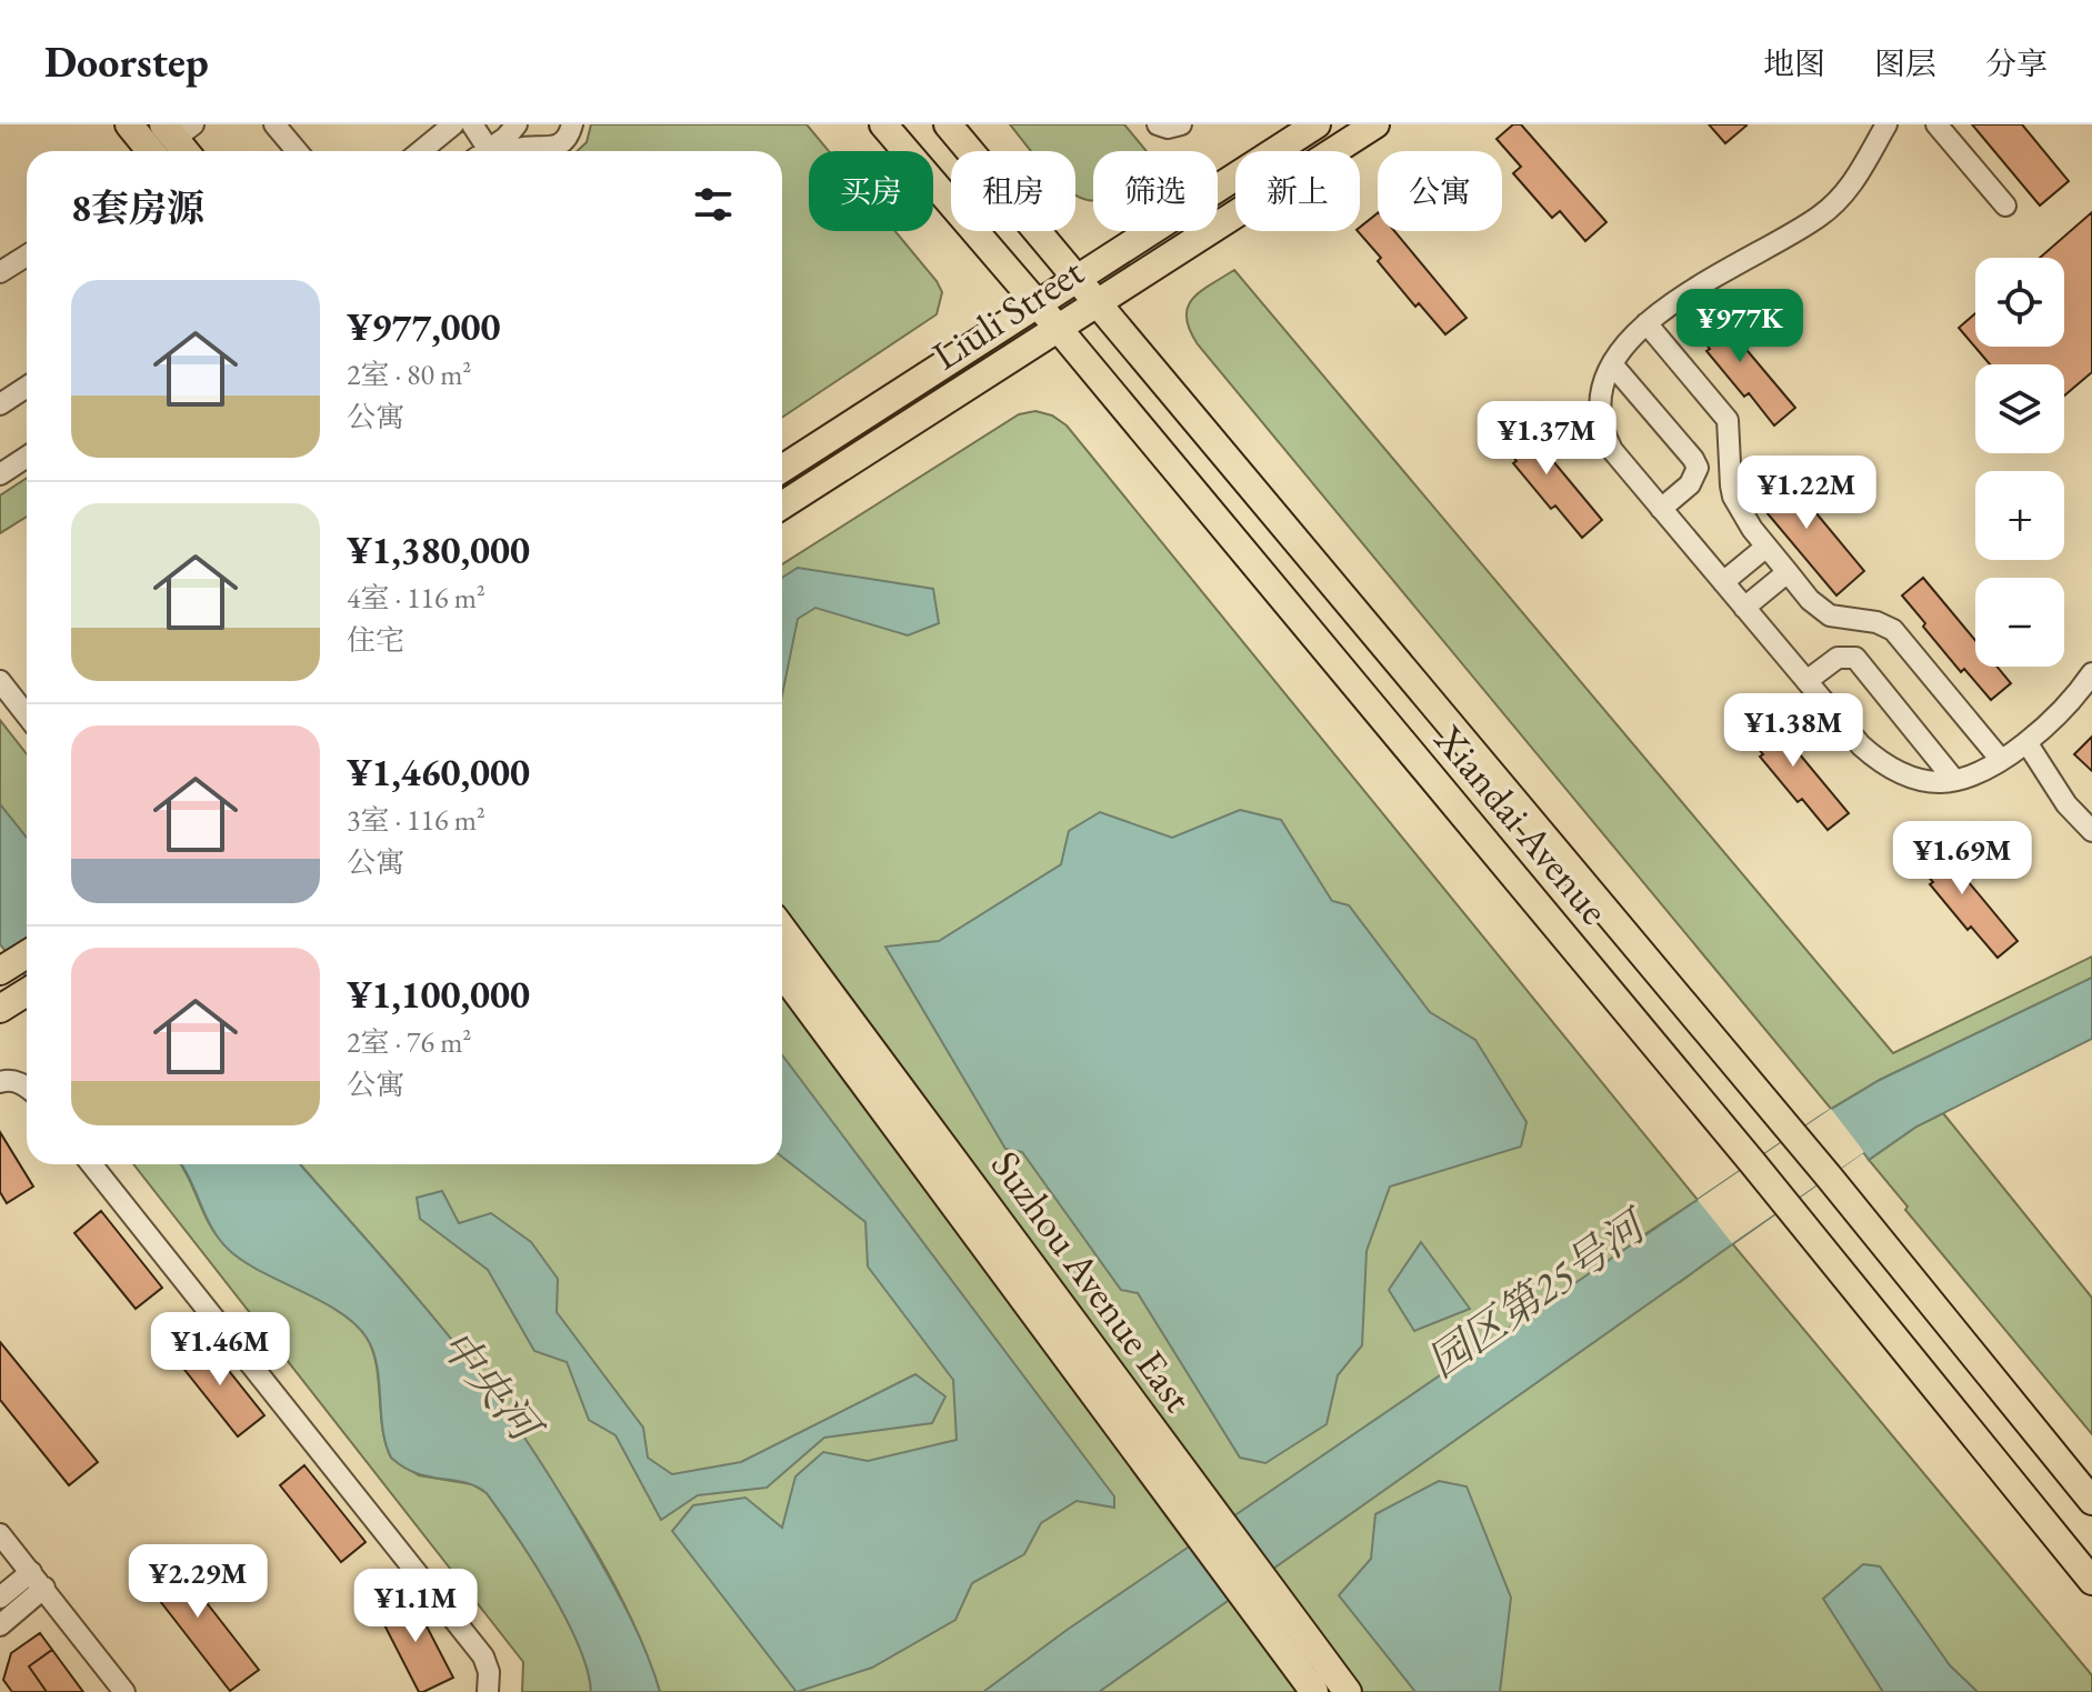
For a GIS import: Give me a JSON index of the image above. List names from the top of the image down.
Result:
{
  "streets": {
    "main road": ["Liuli Street", "Xiandai Avenue", "Suzhou Avenue East"]
  },
  "crossings": [
    ["Liuli Street", "Xiandai Avenue"]
  ],
  "water": ["园区第25号河", "中央河"],
  "page": {
    "header": "Doorstep",
    "nav": ["地图", "图层", "分享"],
    "chip": [
      "买房",
      "租房",
      "筛选",
      "新上",
      "公寓"
    ],
    "heading": "8套房源",
    "map_buttons": ["+", "−"],
    "list": [
      {
        "name": "¥977,000",
        "note": "2室 · 80 m² · 公寓"
      },
      {
        "name": "¥1,380,000",
        "note": "4室 · 116 m² · 住宅"
      },
      {
        "name": "¥1,460,000",
        "note": "3室 · 116 m² · 公寓"
      },
      {
        "name": "¥1,100,000",
        "note": "2室 · 76 m² · 公寓"
      }
    ],
    "price": [
      "¥977K",
      "¥1.37M",
      "¥1.22M",
      "¥1.38M",
      "¥1.69M",
      "¥1.46M",
      "¥2.29M",
      "¥1.1M"
    ]
  }
}
